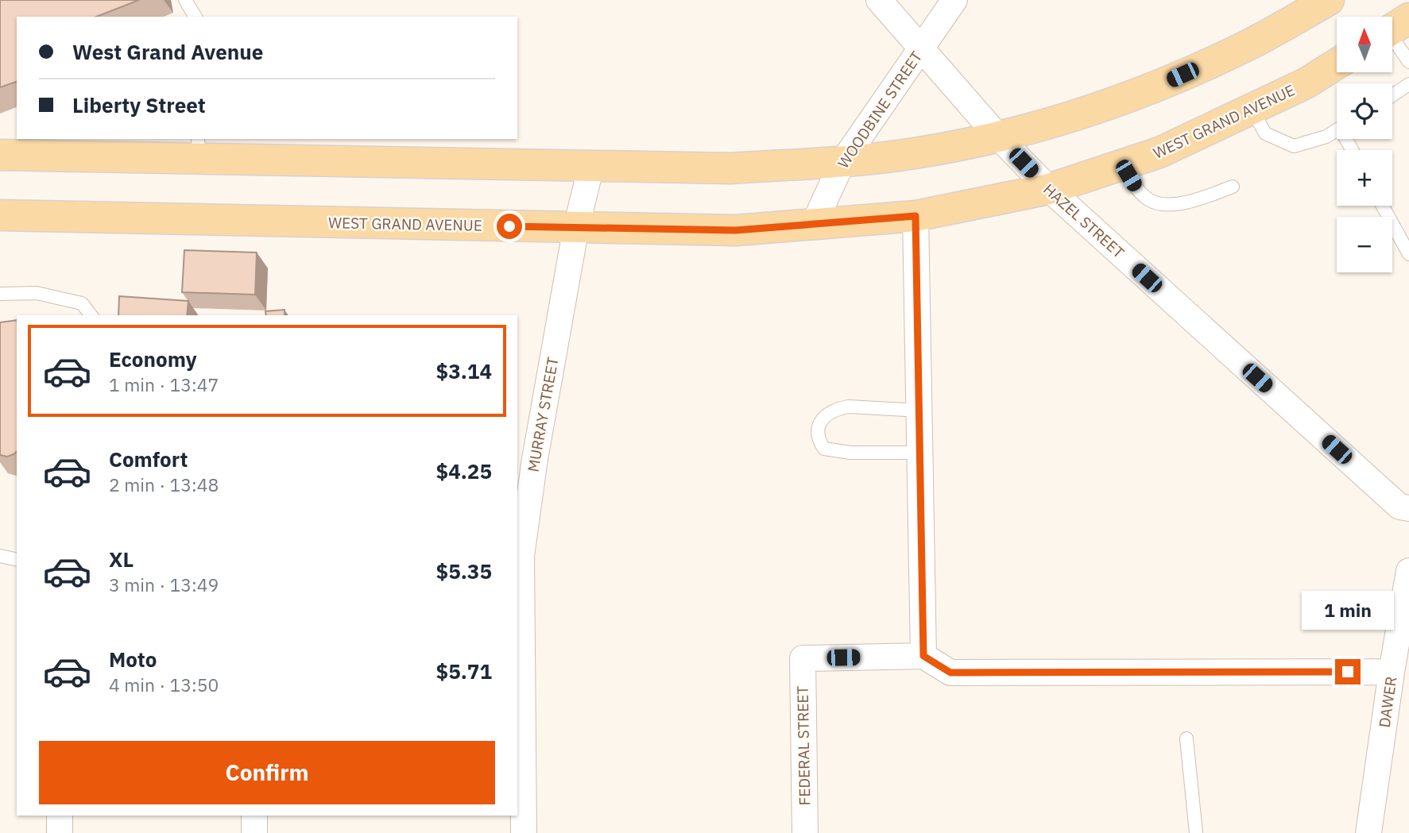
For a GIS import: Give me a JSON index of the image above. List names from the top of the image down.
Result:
{
  "streets": {
    "main road": ["WEST GRAND AVENUE"],
    "street": [
      "WOODBINE STREET",
      "HAZEL STREET",
      "MURRAY STREET",
      "DAWER",
      "FEDERAL STREET"
    ]
  },
  "crossings": [
    ["WOODBINE STREET", "WEST GRAND AVENUE"],
    ["WOODBINE STREET", "HAZEL STREET"],
    ["WEST GRAND AVENUE", "HAZEL STREET"],
    ["WEST GRAND AVENUE", "MURRAY STREET"]
  ],
  "north": "top",
  "page": {
    "map_buttons": ["+", "−"],
    "banner": ["West Grand Avenue", "Liberty Street"],
    "list": [
      {
        "name": "Economy",
        "note": "1 min · 13:47",
        "value": "$3.14"
      },
      {
        "name": "Comfort",
        "note": "2 min · 13:48",
        "value": "$4.25"
      },
      {
        "name": "XL",
        "note": "3 min · 13:49",
        "value": "$5.35"
      },
      {
        "name": "Moto",
        "note": "4 min · 13:50",
        "value": "$5.71"
      }
    ],
    "bubble": "1 min",
    "buttons": "Confirm"
  }
}
